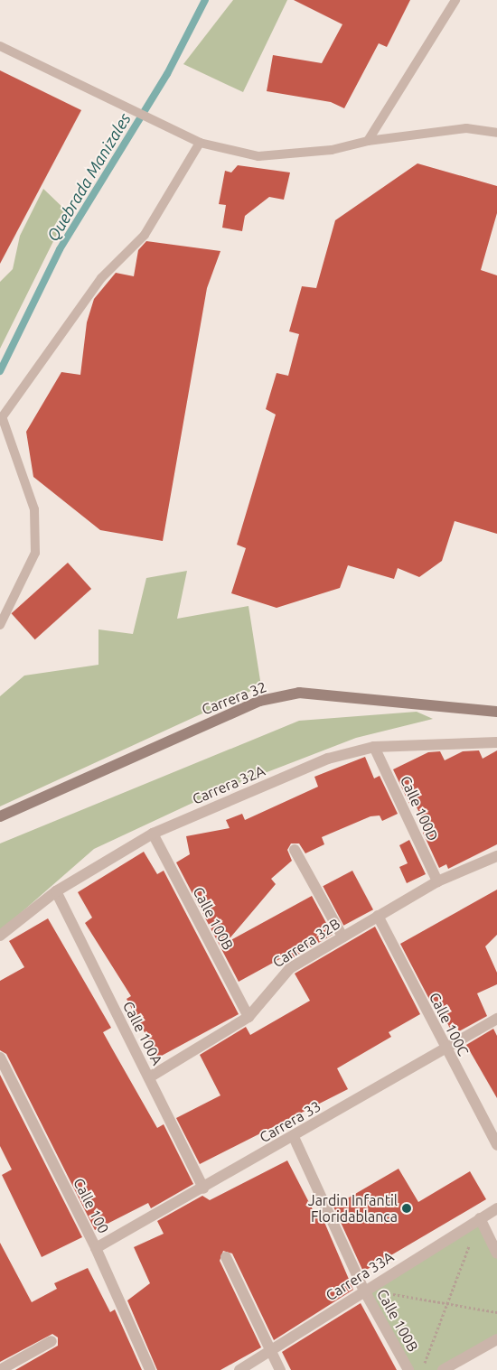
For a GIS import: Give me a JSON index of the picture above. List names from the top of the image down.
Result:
{
  "streets": {
    "main road": ["Carrera 32"],
    "street": [
      "Carrera 32A",
      "Calle 100D",
      "Calle 100B",
      "Carrera 32B",
      "Calle 100C",
      "Calle 100A",
      "Carrera 33",
      "Calle 100",
      "Carrera 33A"
    ]
  },
  "crossings": [
    ["Carrera 32A", "Calle 100D"],
    ["Carrera 32A", "Calle 100B"],
    ["Carrera 32A", "Calle 100A"],
    ["Calle 100D", "Carrera 32B"],
    ["Calle 100B", "Carrera 32B"],
    ["Calle 100B", "Carrera 33"],
    ["Calle 100B", "Carrera 33A"],
    ["Carrera 32B", "Calle 100C"],
    ["Carrera 32B", "Calle 100A"],
    ["Calle 100C", "Carrera 33"],
    ["Calle 100A", "Carrera 33"],
    ["Carrera 33", "Calle 100"]
  ],
  "water": ["Quebrada Manizales"],
  "places": ["Jardin Infantil Floridablanca"]
}
